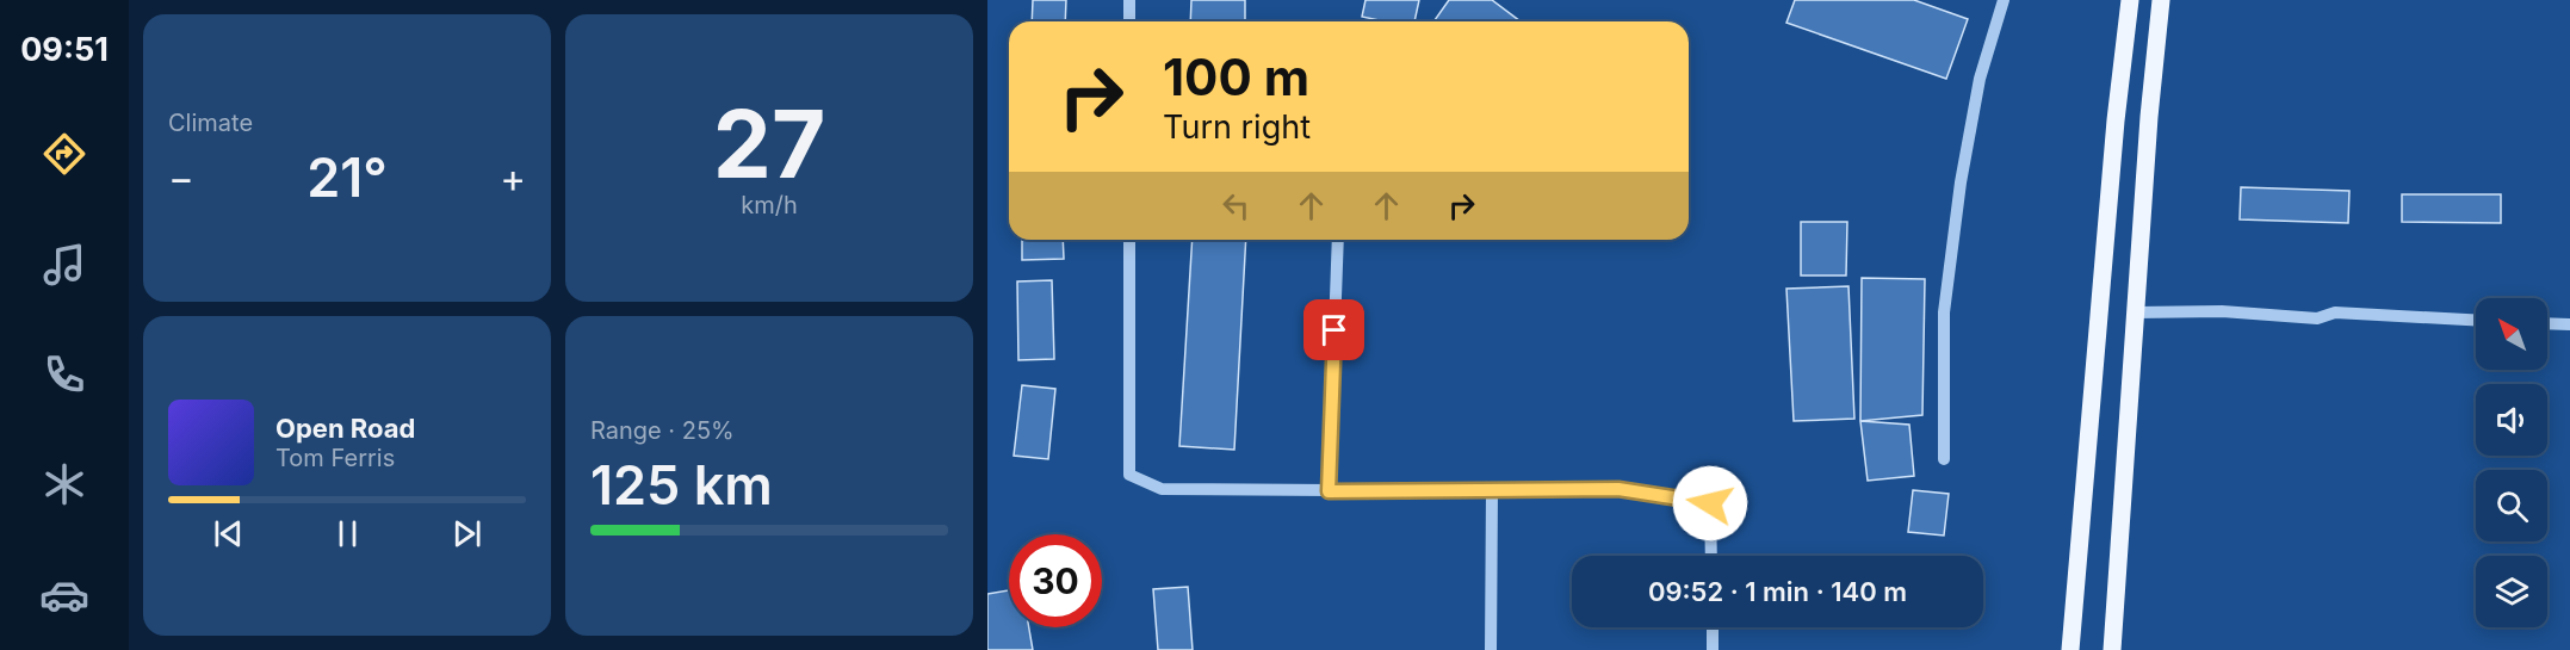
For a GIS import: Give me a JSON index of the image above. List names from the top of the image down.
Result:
{
  "north": "top left",
  "page": {
    "tabs": "09:51",
    "tile": [
      "Climate",
      ["27", "km/h"],
      ["Range · 25%", "125 km"]
    ],
    "turn": ["100 m", "Turn right"],
    "heat": ["−", "21°", "+"],
    "song": ["Open Road", "Tom Ferris"],
    "limit": "30",
    "trip": "09:52 · 1 min · 140 m"
  }
}
